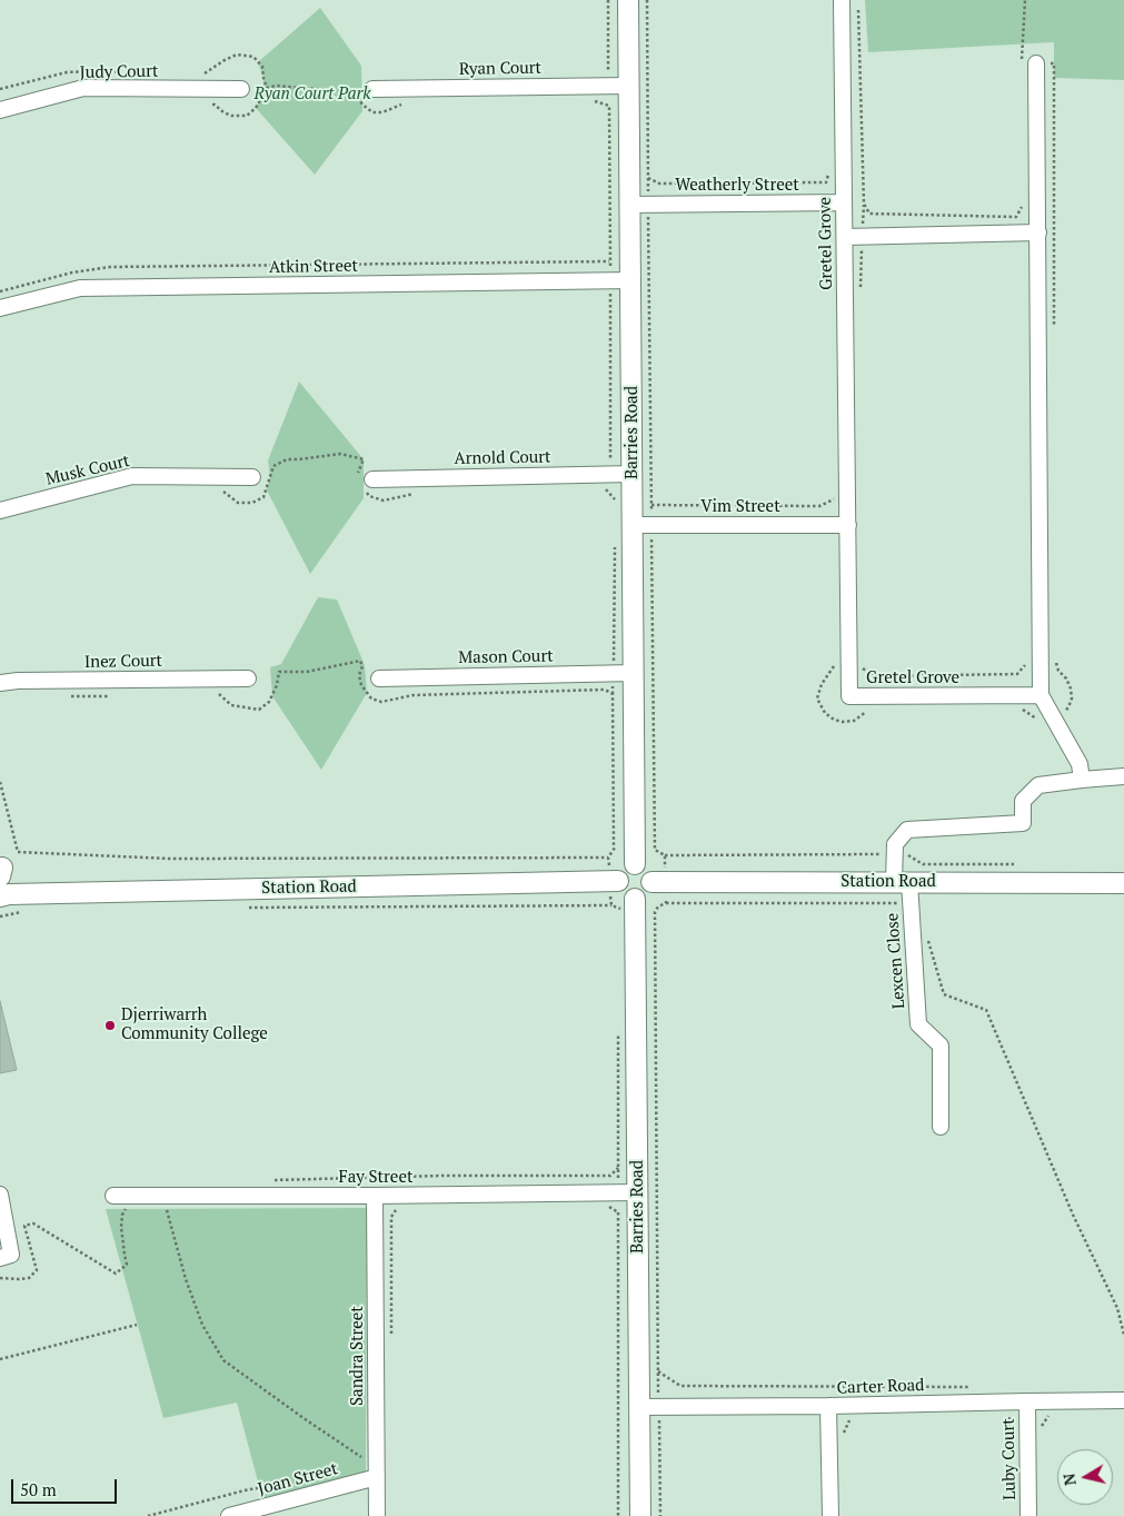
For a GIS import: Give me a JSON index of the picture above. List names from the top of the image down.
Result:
{
  "streets": {
    "street": [
      "Ryan Court",
      "Judy Court",
      "Weatherly Street",
      "Gretel Grove",
      "Atkin Street",
      "Barries Road",
      "Arnold Court",
      "Musk Court",
      "Vim Street",
      "Mason Court",
      "Inez Court",
      "Station Road",
      "Lexcen Close",
      "Fay Street",
      "Sandra Street",
      "Carter Road",
      "Luby Court",
      "Joan Street"
    ]
  },
  "crossings": [
    ["Ryan Court", "Barries Road"],
    ["Weatherly Street", "Gretel Grove"],
    ["Weatherly Street", "Barries Road"],
    ["Gretel Grove", "Vim Street"],
    ["Atkin Street", "Barries Road"],
    ["Barries Road", "Arnold Court"],
    ["Barries Road", "Vim Street"],
    ["Barries Road", "Mason Court"],
    ["Barries Road", "Station Road"],
    ["Barries Road", "Fay Street"],
    ["Barries Road", "Carter Road"],
    ["Station Road", "Lexcen Close"],
    ["Fay Street", "Sandra Street"],
    ["Sandra Street", "Joan Street"],
    ["Carter Road", "Luby Court"]
  ],
  "parks": ["Ryan Court Park"],
  "places": ["Djerriwarrh Community College"],
  "scale_bar": "50 m",
  "north": "left"
}
